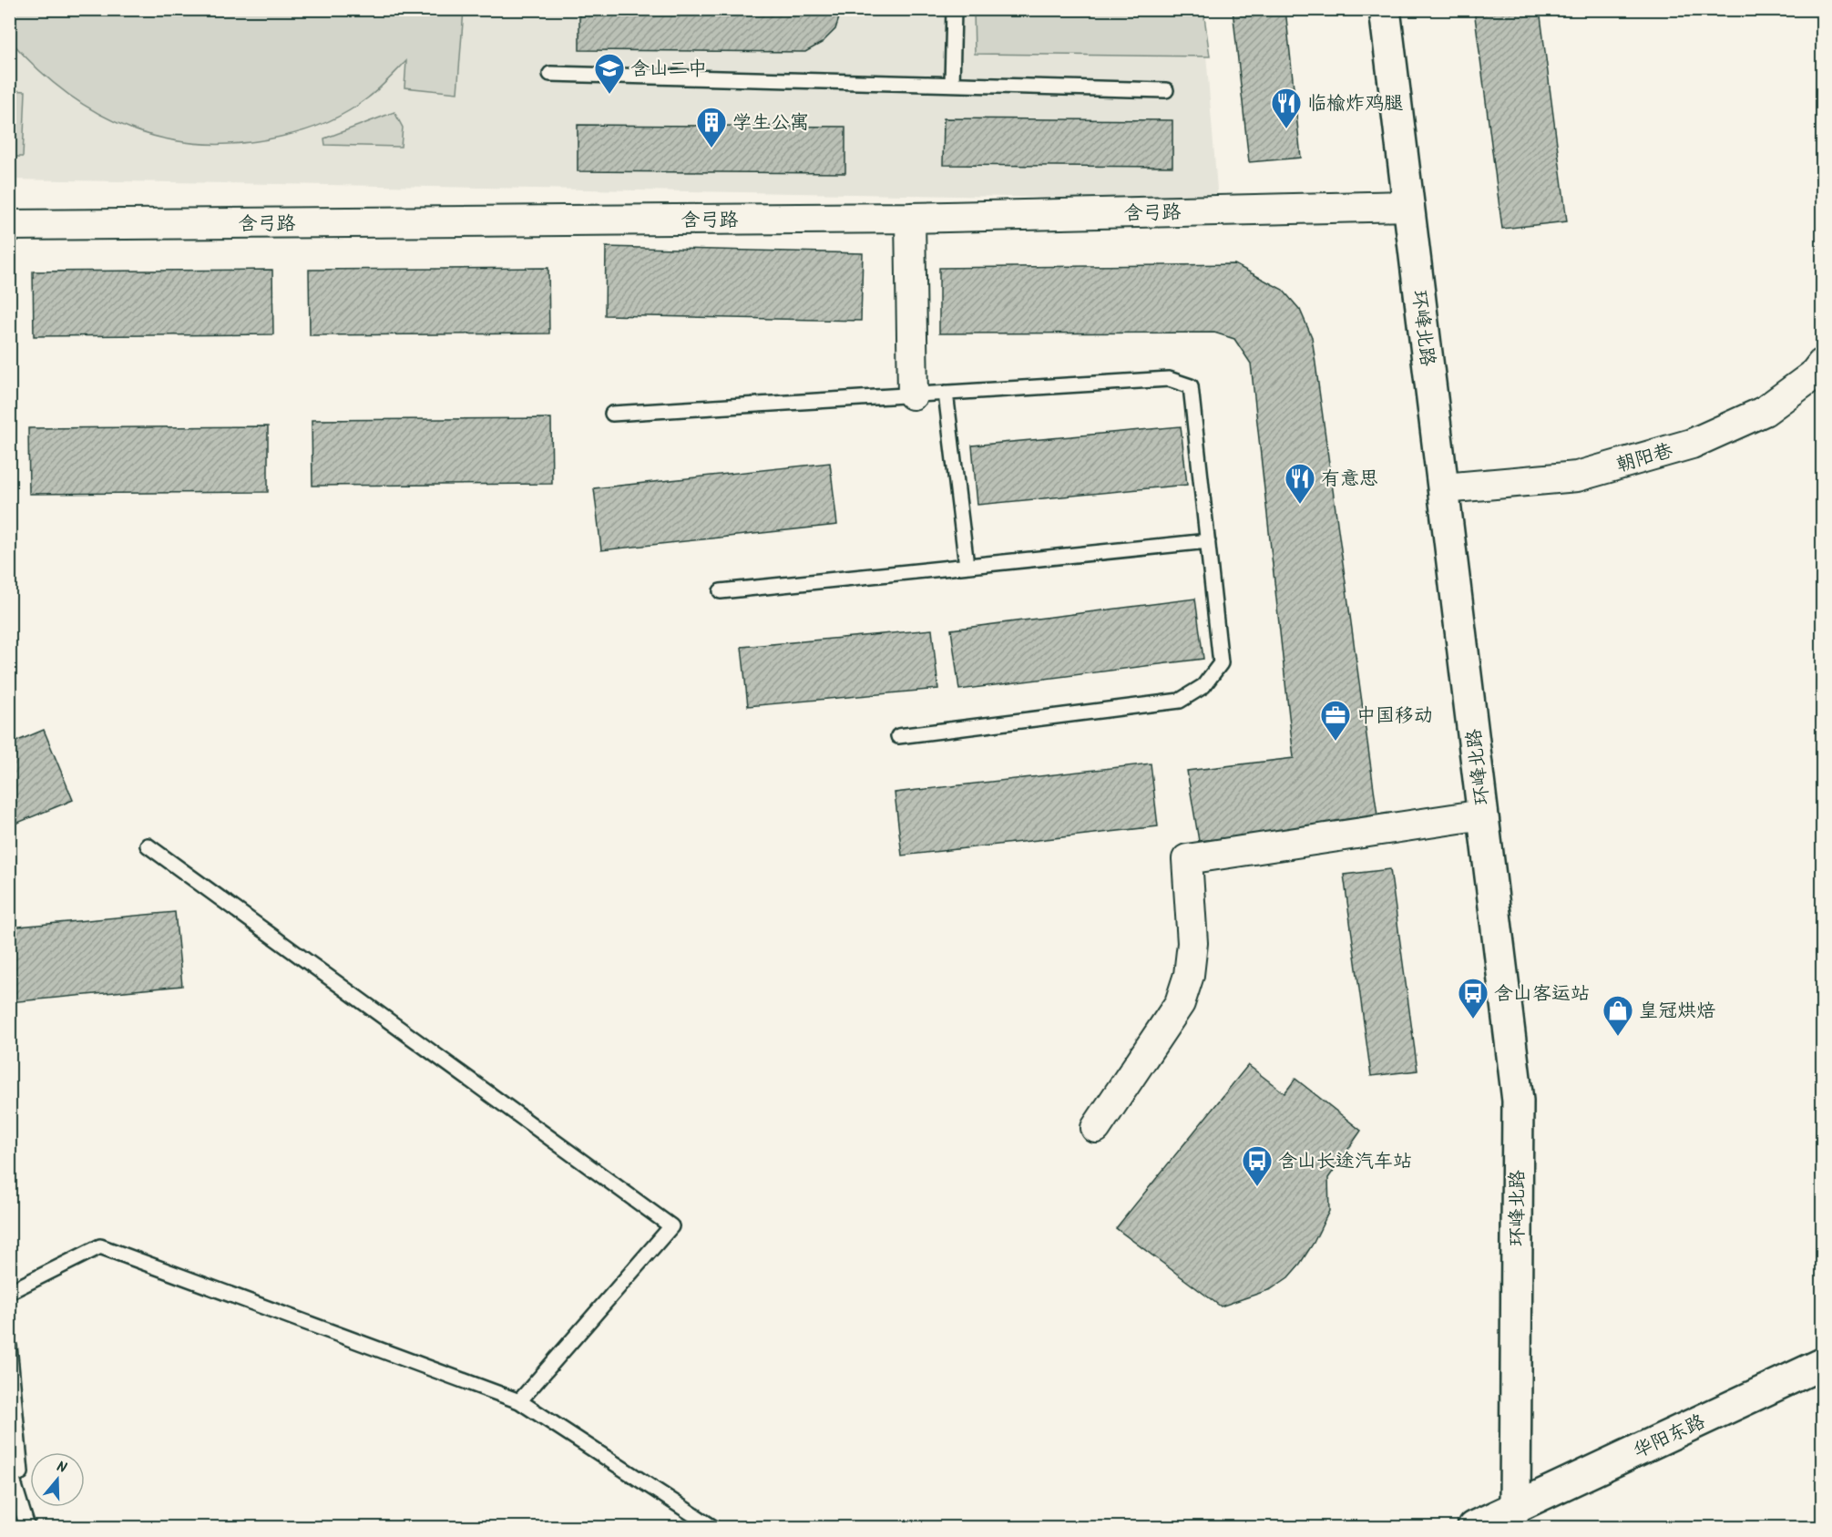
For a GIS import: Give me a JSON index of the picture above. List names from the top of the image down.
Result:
{
  "streets": {
    "main road": ["环峰北路", "华阳东路"],
    "street": ["含弓路", "朝阳巷"]
  },
  "crossings": [
    ["含弓路", "环峰北路"],
    ["环峰北路", "朝阳巷"],
    ["环峰北路", "华阳东路"]
  ],
  "places": {
    "school or university": ["含山二中"],
    "restaurant": ["临榆炸鸡腿", "有意思"],
    "building": ["学生公寓"],
    "office": ["中国移动"],
    "bus stop": ["含山客运站", "含山长途汽车站"],
    "shop": ["皇冠烘焙"]
  },
  "north": "top"
}
